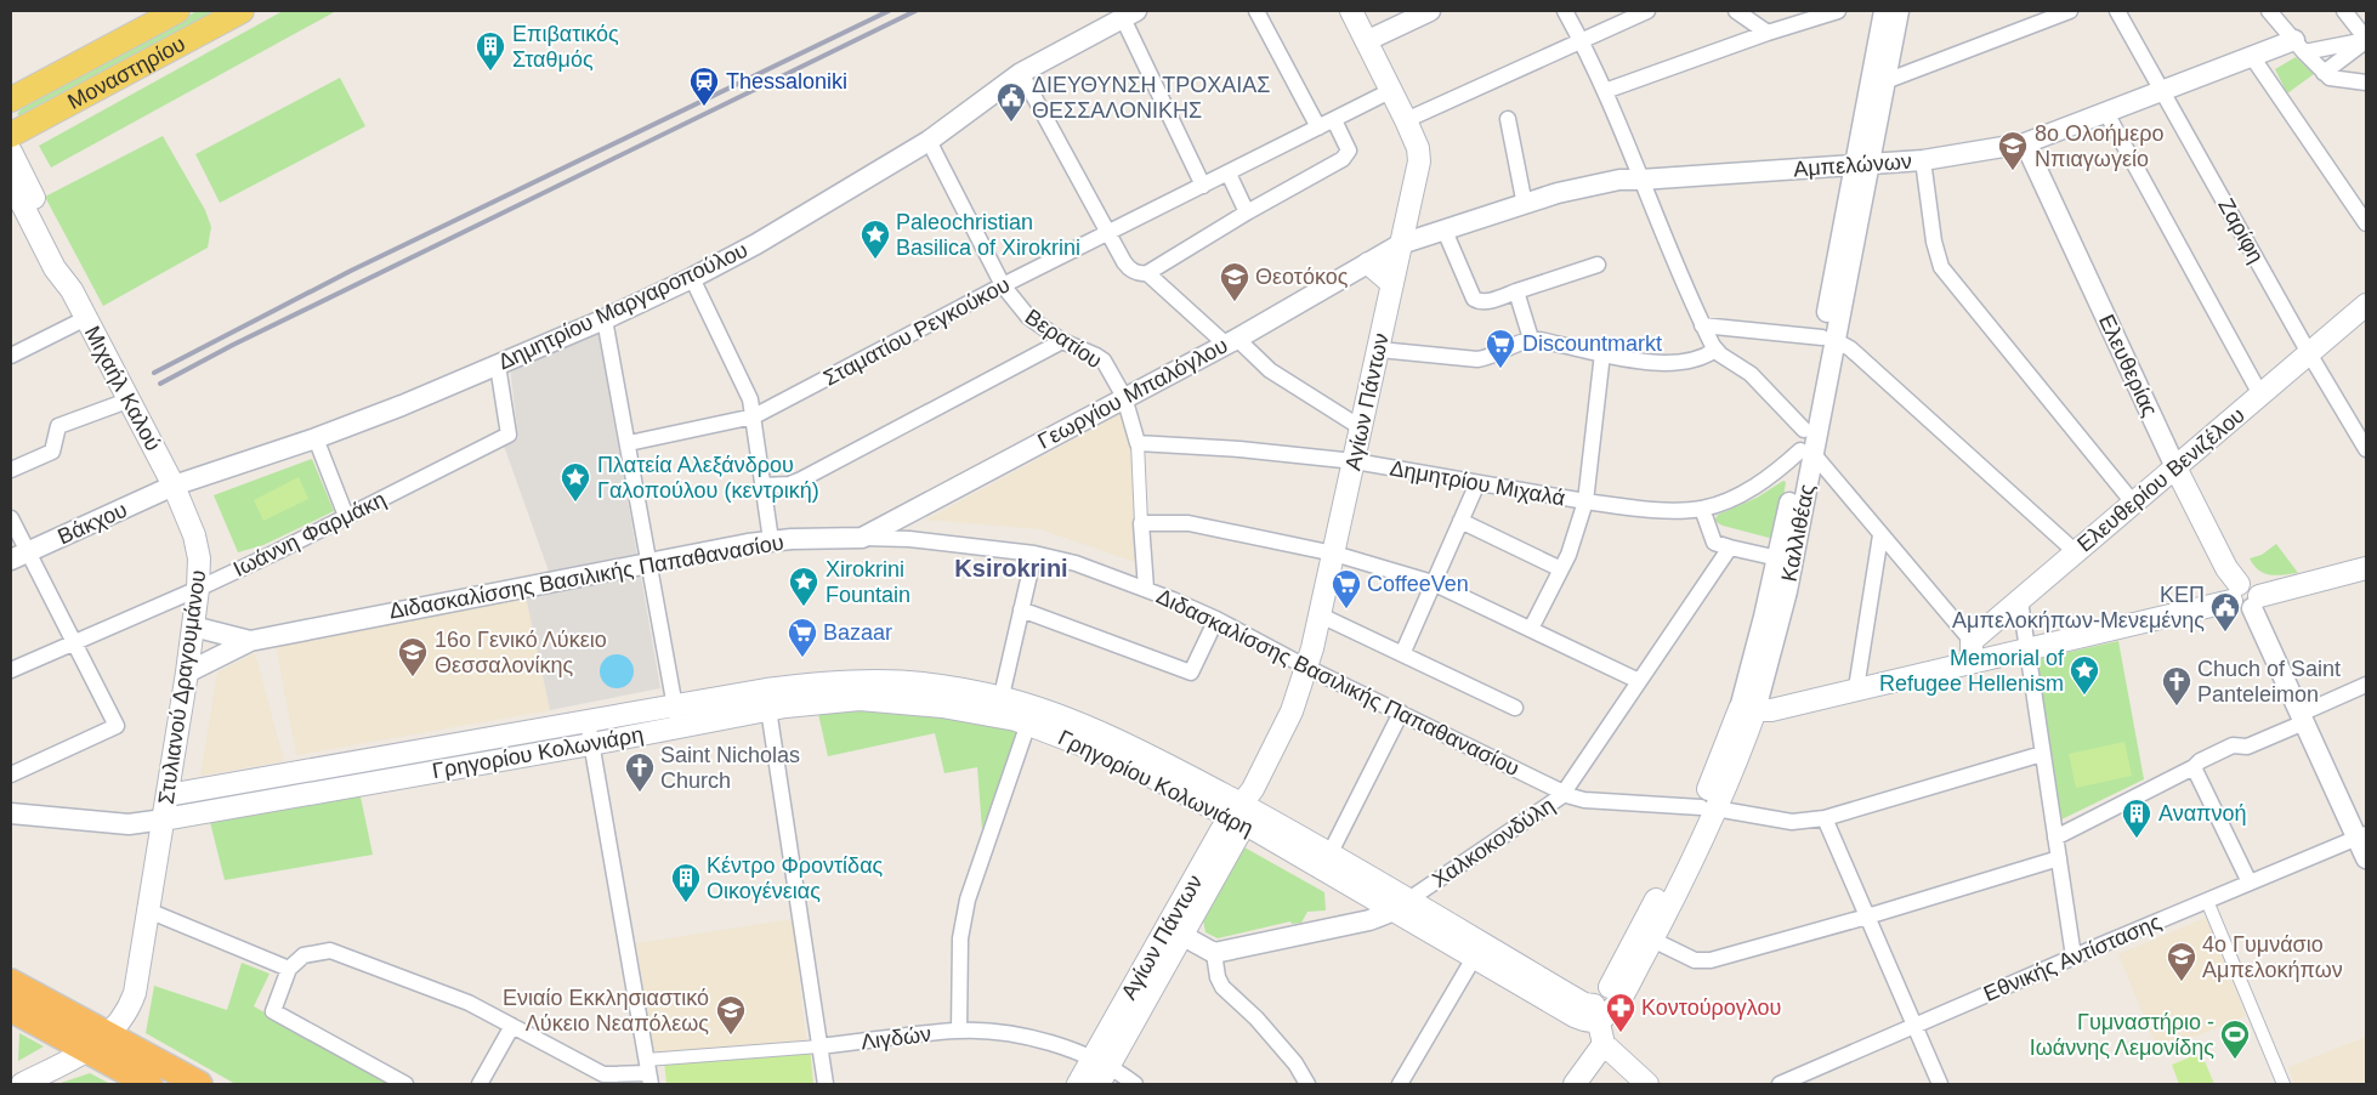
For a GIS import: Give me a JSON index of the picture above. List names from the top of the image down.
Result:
{
  "streets": {
    "main road": [
      "Μοναστηρίου",
      "Ελευθερίας",
      "Μιχαήλ Καλού",
      "Αγίων Πάντων",
      "Ελευθερίου Βενιζέλου",
      "Καλλιθέας",
      "Στυλιανού Δραγουμάνου",
      "Γρηγορίου Κολωνιάρη"
    ],
    "street": [
      "Αμπελώνων",
      "Ζαρίφη",
      "Δημητρίου Μαργαροπούλου",
      "Σταματίου Ρεγκούκου",
      "Βερατίου",
      "Γεωργίου Μπαλόγλου",
      "Δημητρίου Μιχαλά",
      "Βάκχου",
      "Ιωάννη Φαρμάκη",
      "Διδασκαλίσσης Βασιλικής Παπαθανασίου",
      "Χαλκοκονδύλη",
      "Εθνικής Αντίστασης",
      "Λιγδών"
    ]
  },
  "crossings": [
    ["Αμπελώνων", "Ζαρίφη"],
    ["Αμπελώνων", "Ελευθερίας"],
    ["Αμπελώνων", "Γεωργίου Μπαλόγλου"],
    ["Αμπελώνων", "Αγίων Πάντων"],
    ["Αμπελώνων", "Καλλιθέας"],
    ["Ζαρίφη", "Ελευθερίου Βενιζέλου"],
    ["Δημητρίου Μαργαροπούλου", "Βερατίου"],
    ["Δημητρίου Μαργαροπούλου", "Μιχαήλ Καλού"],
    ["Δημητρίου Μαργαροπούλου", "Βάκχου"],
    ["Δημητρίου Μαργαροπούλου", "Ιωάννη Φαρμάκη"],
    ["Δημητρίου Μαργαροπούλου", "Στυλιανού Δραγουμάνου"],
    ["Σταματίου Ρεγκούκου", "Βερατίου"],
    ["Σταματίου Ρεγκούκου", "Αγίων Πάντων"],
    ["Βερατίου", "Γεωργίου Μπαλόγλου"],
    ["Βερατίου", "Δημητρίου Μιχαλά"],
    ["Βερατίου", "Διδασκαλίσσης Βασιλικής Παπαθανασίου"],
    ["Ελευθερίας", "Ελευθερίου Βενιζέλου"],
    ["Μιχαήλ Καλού", "Βάκχου"],
    ["Μιχαήλ Καλού", "Στυλιανού Δραγουμάνου"],
    ["Γεωργίου Μπαλόγλου", "Αγίων Πάντων"],
    ["Γεωργίου Μπαλόγλου", "Διδασκαλίσσης Βασιλικής Παπαθανασίου"],
    ["Αγίων Πάντων", "Δημητρίου Μιχαλά"],
    ["Αγίων Πάντων", "Διδασκαλίσσης Βασιλικής Παπαθανασίου"],
    ["Αγίων Πάντων", "Γρηγορίου Κολωνιάρη"],
    ["Αγίων Πάντων", "Λιγδών"],
    ["Δημητρίου Μιχαλά", "Καλλιθέας"],
    ["Βάκχου", "Στυλιανού Δραγουμάνου"],
    ["Καλλιθέας", "Διδασκαλίσσης Βασιλικής Παπαθανασίου"],
    ["Καλλιθέας", "Γρηγορίου Κολωνιάρη"],
    ["Ιωάννη Φαρμάκη", "Στυλιανού Δραγουμάνου"],
    ["Διδασκαλίσσης Βασιλικής Παπαθανασίου", "Στυλιανού Δραγουμάνου"],
    ["Διδασκαλίσσης Βασιλικής Παπαθανασίου", "Χαλκοκονδύλη"],
    ["Στυλιανού Δραγουμάνου", "Γρηγορίου Κολωνιάρη"],
    ["Γρηγορίου Κολωνιάρη", "Χαλκοκονδύλη"]
  ],
  "districts": ["Ksirokrini"],
  "places": {
    "building": ["Επιβατικός Σταθμός", "Αναπνοή", "Κέντρο Φροντίδας Οικογένειας"],
    "station": ["Thessaloniki"],
    "public building": ["ΔΙΕΥΘΥΝΣΗ ΤΡΟΧΑΙΑΣ ΘΕΣΣΑΛΟΝΙΚΗΣ", "ΚΕΠ Αμπελοκήπων-Μενεμένης"],
    "school or university": [
      "8o Ολοήμερο Νπιαγωγείο",
      "Θεοτόκος",
      "16ο Γενικό Λύκειο Θεσσαλονίκης",
      "4ο Γυμνάσιο Αμπελοκήπων",
      "Ενιαίο Εκκλησιαστικό Λύκειο Νεαπόλεως"
    ],
    "place": [
      "Paleochristian Basilica of Xirokrini",
      "Πλατεία Αλεξάνδρου Γαλοπούλου (κεντρική)",
      "Xirokrini Fountain",
      "Memorial of Refugee Hellenism"
    ],
    "supermarket": ["Discountmarkt", "CoffeeVen", "Bazaar"],
    "church": ["Chuch of Saint Panteleimon", "Saint Nicholas Church"],
    "pharmacy": ["Κοντούρογλου"],
    "sports": ["Γυμναστήριο - Ιωάννης Λεμονίδης"]
  }
}
